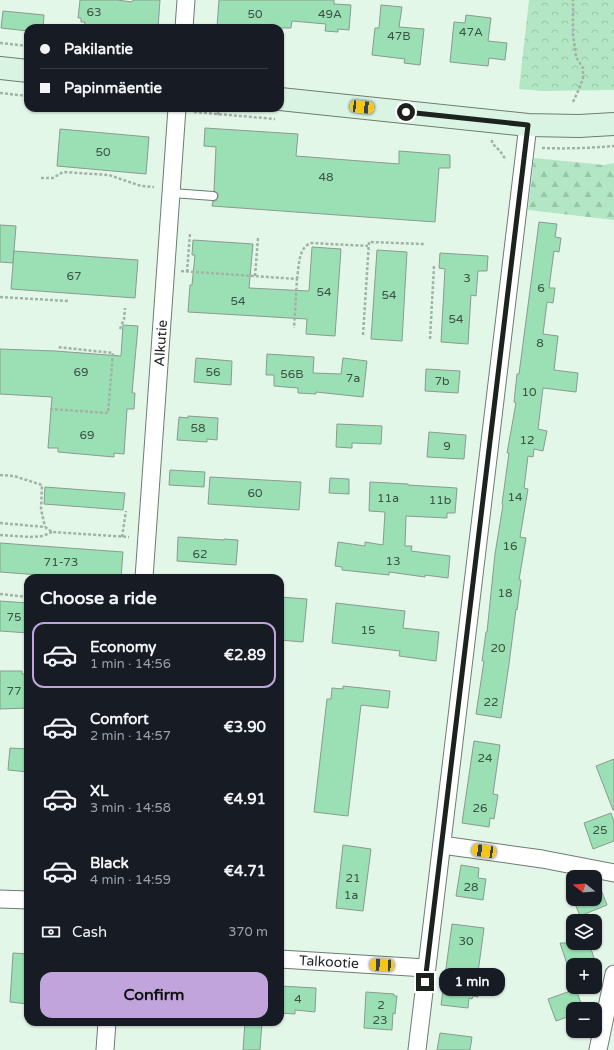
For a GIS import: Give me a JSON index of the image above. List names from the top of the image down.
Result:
{
  "streets": {
    "street": ["Alkutie", "Talkootie"]
  },
  "house_numbers": [
    "63",
    "50",
    "49A",
    "47A",
    "47B",
    "50",
    "48",
    "67",
    "3",
    "6",
    "54",
    "54",
    "54",
    "54",
    "8",
    "69",
    "56",
    "56B",
    "7a",
    "7b",
    "10",
    "58",
    "69",
    "12",
    "9",
    "60",
    "14",
    "11a",
    "11b",
    "16",
    "62",
    "13",
    "71-73",
    "18",
    "75",
    "15",
    "20",
    "77",
    "22",
    "24",
    "26",
    "25",
    "21",
    "28",
    "1a",
    "30",
    "4",
    "2",
    "23"
  ],
  "north": "left",
  "page": {
    "banner": ["Pakilantie", "Papinmäentie"],
    "heading": "Choose a ride",
    "list": [
      {
        "name": "Economy",
        "note": "1 min · 14:56",
        "value": "€2.89"
      },
      {
        "name": "Comfort",
        "note": "2 min · 14:57",
        "value": "€3.90"
      },
      {
        "name": "XL",
        "note": "3 min · 14:58",
        "value": "€4.91"
      },
      {
        "name": "Black",
        "note": "4 min · 14:59",
        "value": "€4.71"
      }
    ],
    "map_buttons": ["+", "−"],
    "pay": ["Cash", "370 m"],
    "buttons": "Confirm",
    "bubble": "1 min"
  }
}
